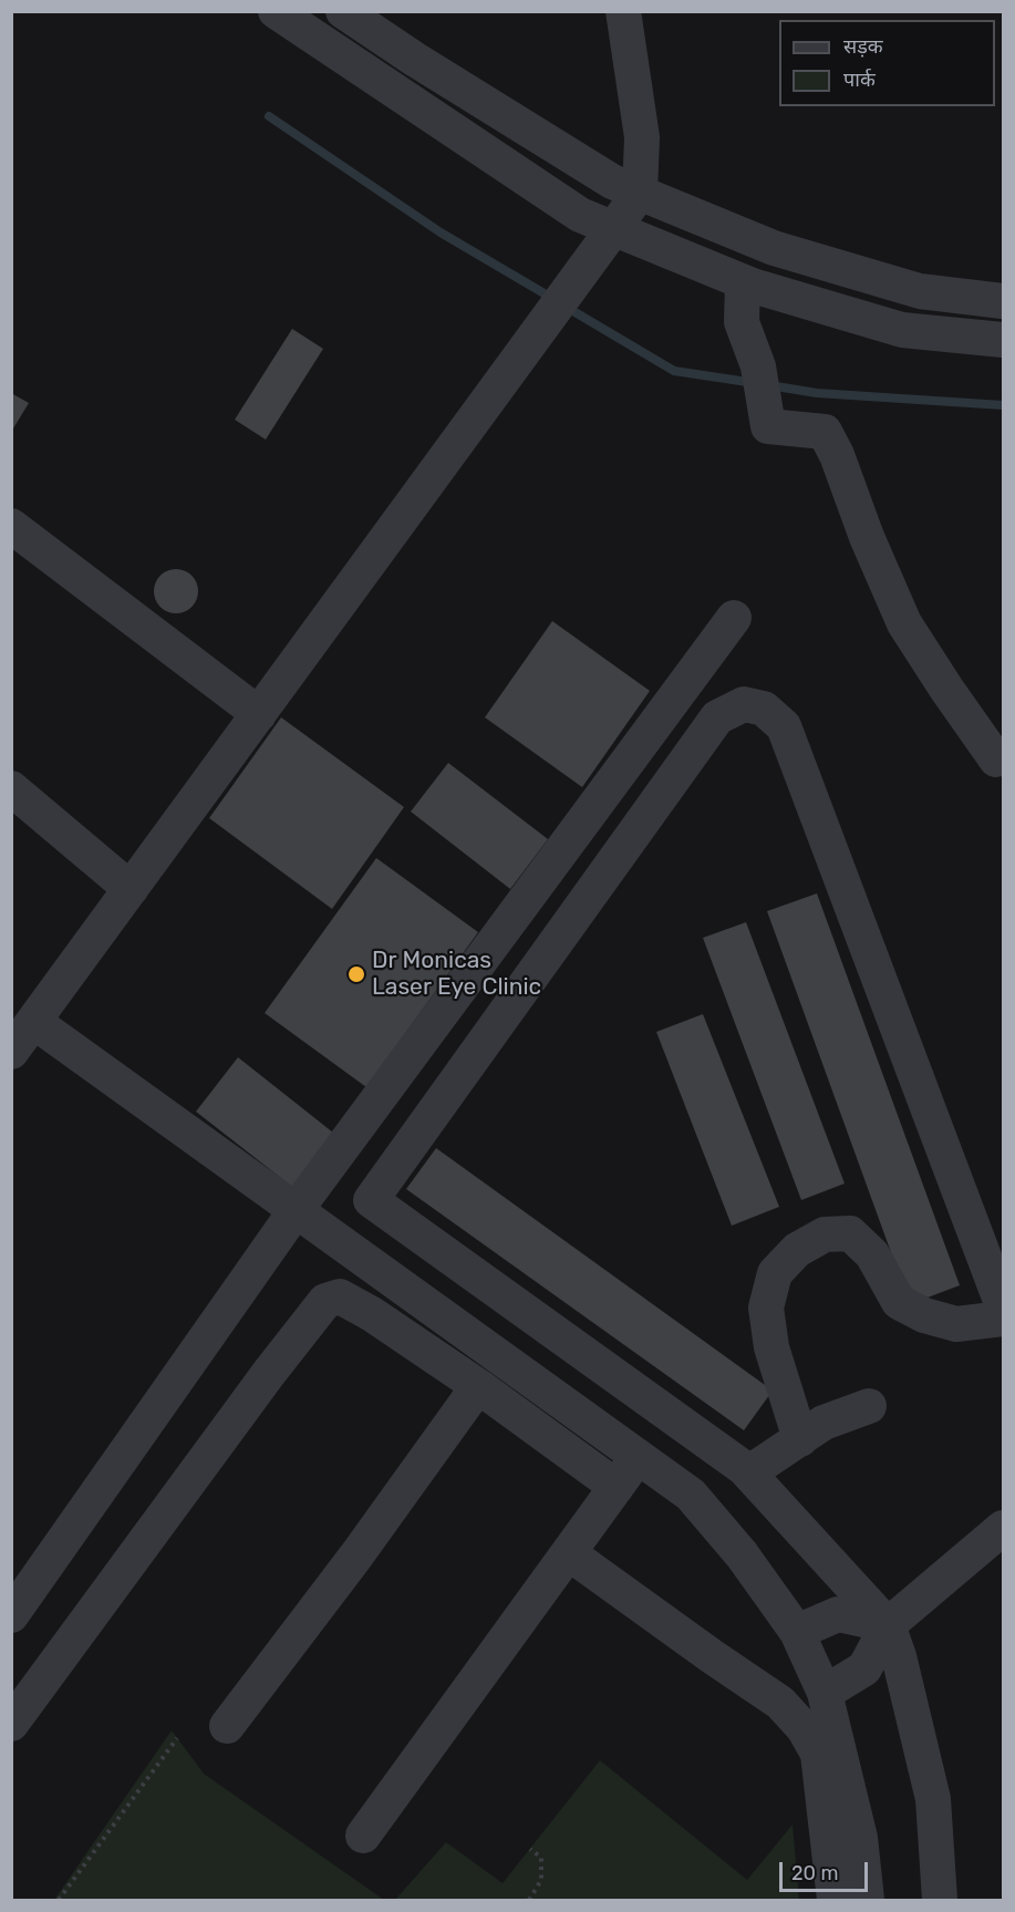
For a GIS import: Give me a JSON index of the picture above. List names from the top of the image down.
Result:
{
  "places": ["Dr Monicas Laser Eye Clinic"],
  "legend": ["सड़क", "पार्क"],
  "scale_bar": "20 m"
}
